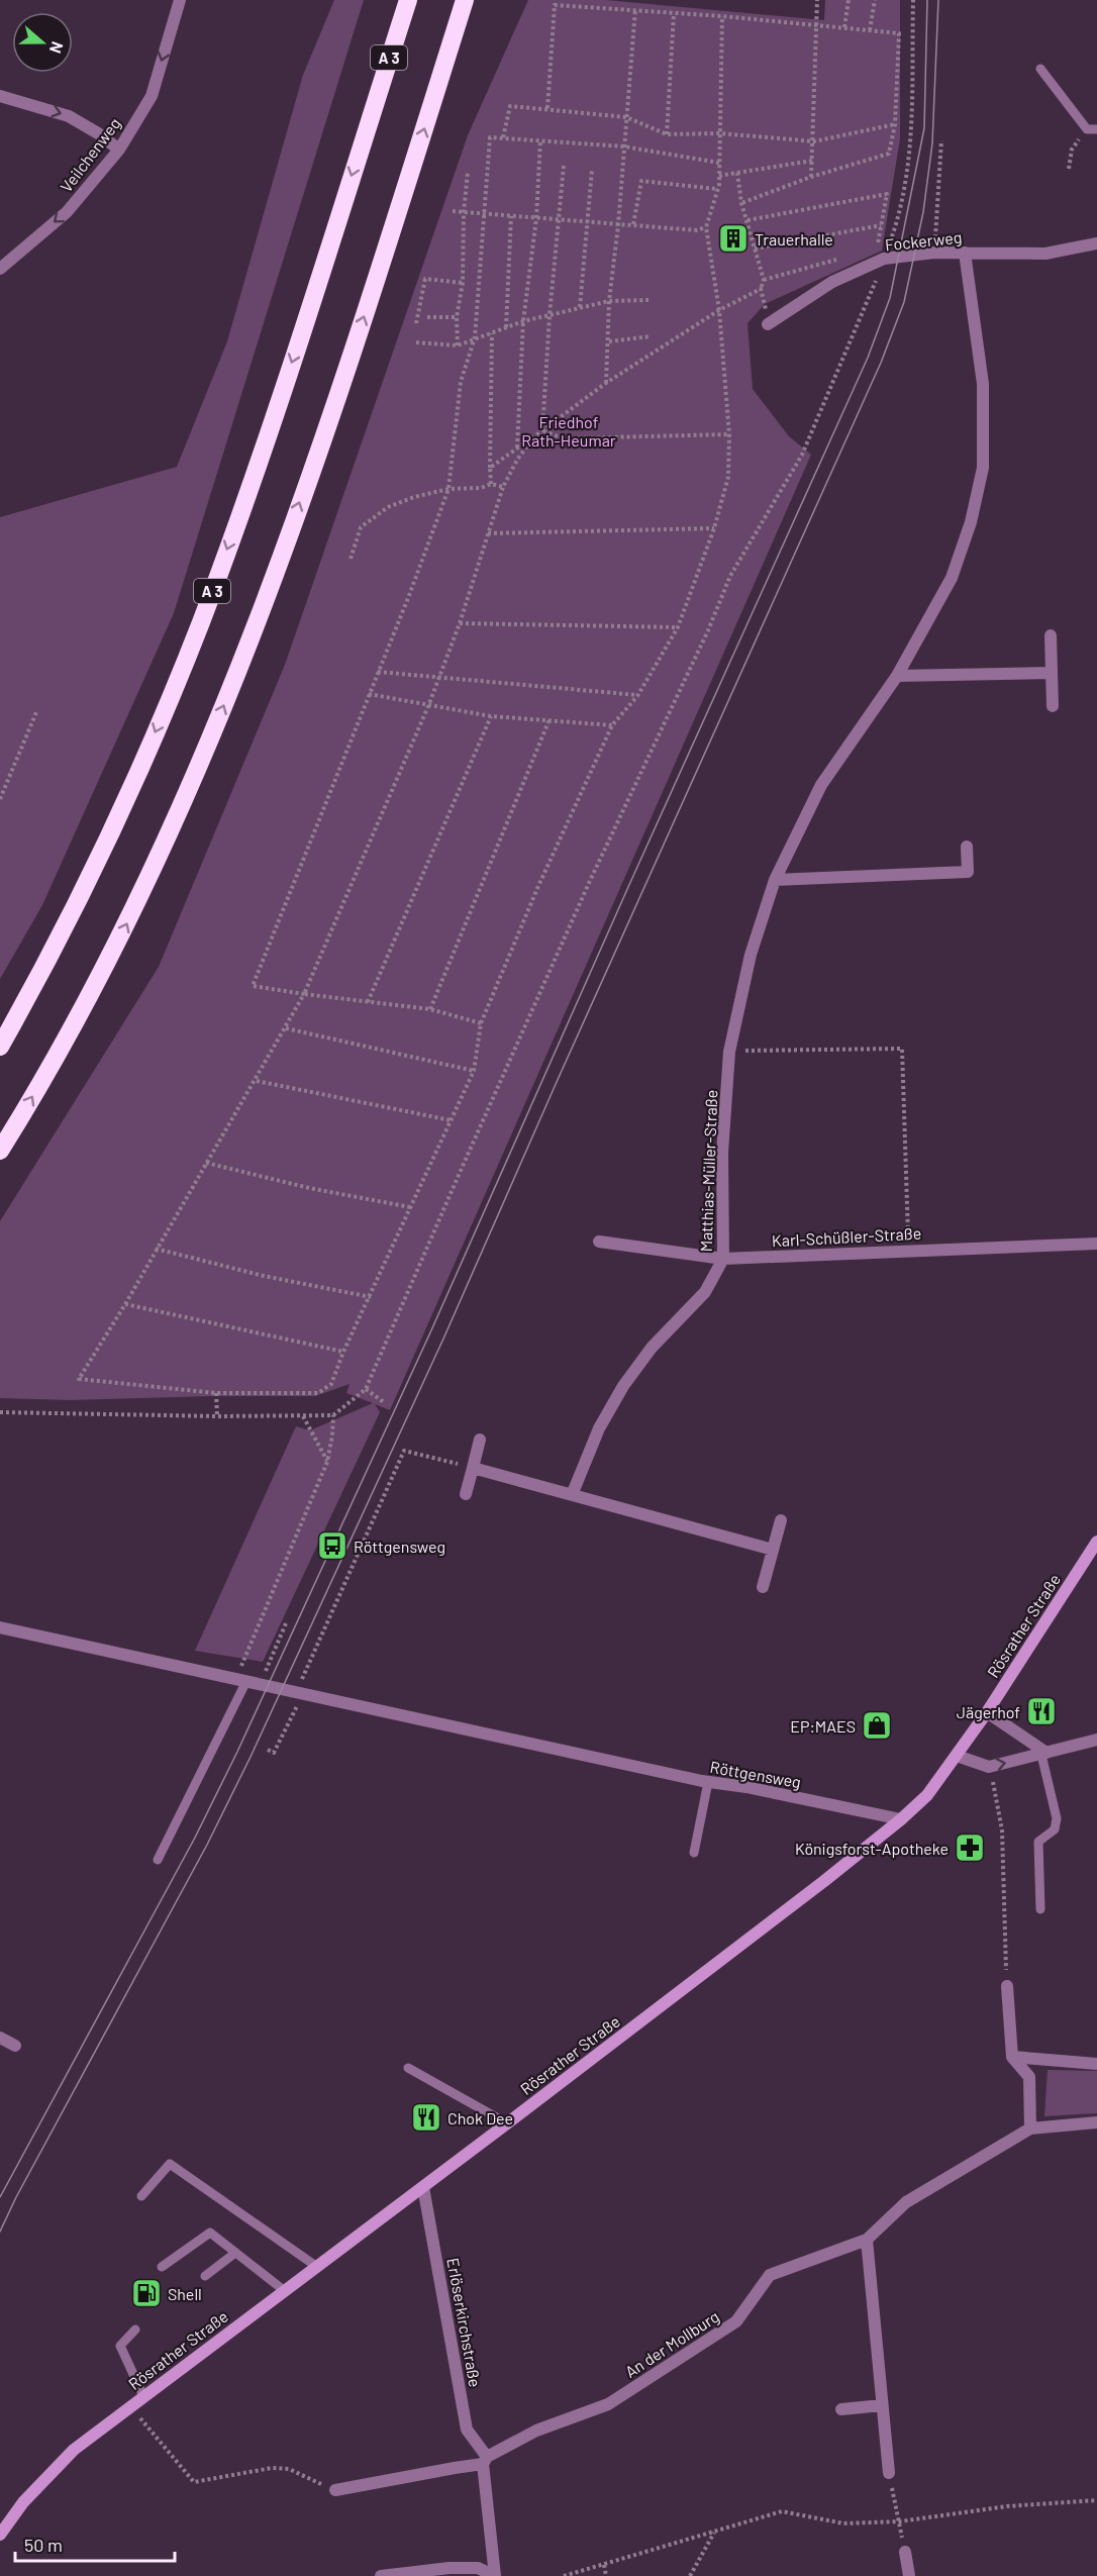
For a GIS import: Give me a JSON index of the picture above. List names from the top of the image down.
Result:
{
  "streets": {
    "highway": ["A 3"],
    "main road": ["Rösrather Straße"],
    "street": [
      "Veilchenweg",
      "Fockerweg",
      "Matthias-Müller-Straße",
      "Karl-Schüßler-Straße",
      "Röttgensweg",
      "Erlöserkirchstraße",
      "An der Mollburg"
    ]
  },
  "crossings": [
    ["Fockerweg", "Matthias-Müller-Straße"],
    ["Matthias-Müller-Straße", "Karl-Schüßler-Straße"],
    ["Rösrather Straße", "Röttgensweg"],
    ["Rösrather Straße", "Erlöserkirchstraße"],
    ["Erlöserkirchstraße", "An der Mollburg"]
  ],
  "one_way": ["Veilchenweg"],
  "parks": ["Friedhof Rath-Heumar"],
  "places": {
    "building": ["Trauerhalle"],
    "bus stop": ["Röttgensweg"],
    "restaurant": ["Jägerhof", "Chok Dee"],
    "shop": ["EP:MAES"],
    "pharmacy": ["Königsforst-Apotheke"],
    "fuel station": ["Shell"]
  },
  "scale_bar": "50 m",
  "north": "right"
}
